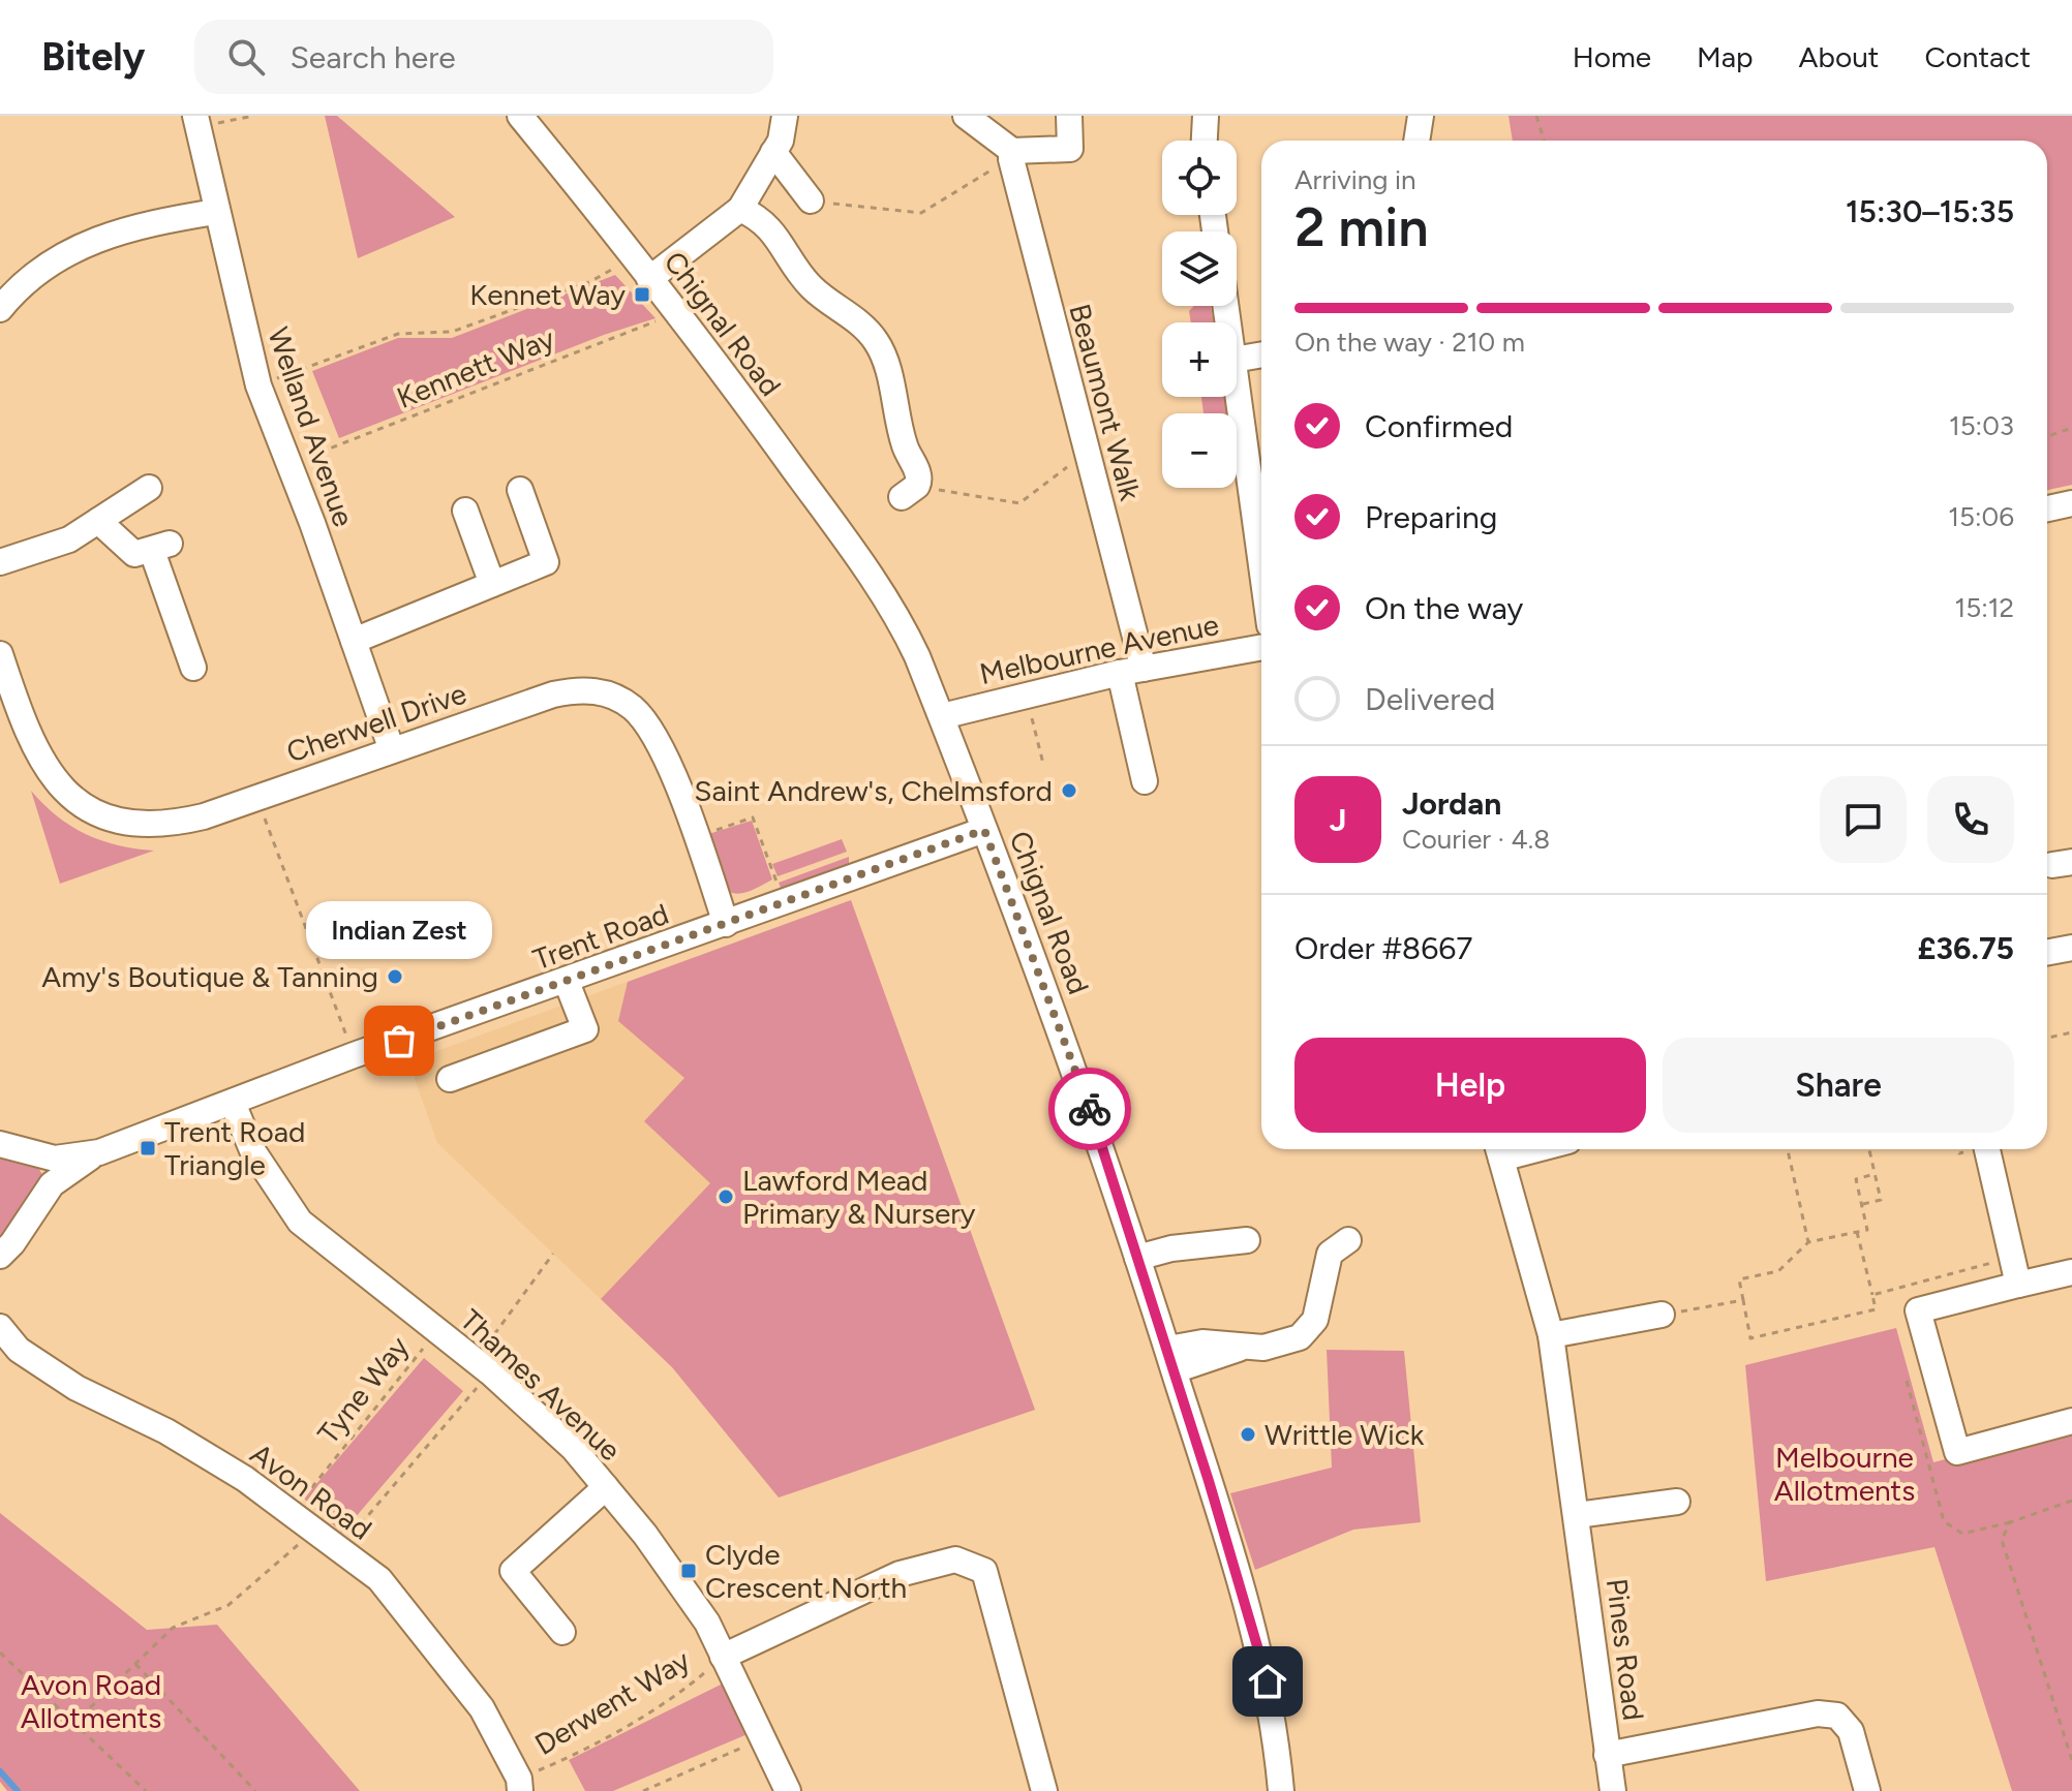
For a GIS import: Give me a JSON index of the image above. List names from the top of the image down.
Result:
{
  "streets": {
    "street": [
      "Chignal Road",
      "Beaumont Walk",
      "Welland Avenue",
      "Melbourne Avenue",
      "Cherwell Drive",
      "Trent Road",
      "Thames Avenue",
      "Avon Road",
      "Pines Road"
    ],
    "path": ["Kennett Way", "Tyne Way", "Derwent Way"]
  },
  "crossings": [
    ["Chignal Road", "Kennett Way"],
    ["Chignal Road", "Melbourne Avenue"],
    ["Chignal Road", "Trent Road"],
    ["Kennett Way", "Welland Avenue"],
    ["Beaumont Walk", "Melbourne Avenue"],
    ["Welland Avenue", "Cherwell Drive"],
    ["Cherwell Drive", "Trent Road"],
    ["Trent Road", "Thames Avenue"],
    ["Thames Avenue", "Tyne Way"],
    ["Thames Avenue", "Derwent Way"],
    ["Tyne Way", "Avon Road"],
    ["Avon Road", "Derwent Way"]
  ],
  "parks": ["Melbourne Allotments", "Avon Road Allotments"],
  "places": {
    "transit": ["Kennet Way", "Trent Road Triangle", "Clyde Crescent North"],
    "other": [
      "Saint Andrew's, Chelmsford",
      "Amy's Boutique & Tanning",
      "Indian Zest",
      "Lawford Mead Primary & Nursery",
      "Writtle Wick"
    ]
  },
  "page": {
    "header": "Bitely",
    "search": "Search here",
    "nav": [
      "Home",
      "Map",
      "About",
      "Contact"
    ],
    "map_buttons": ["+", "−"],
    "heading": ["2 min", "Arriving in", "15:30–15:35"],
    "panel": [
      "Jordan",
      "Courier · 4.8",
      "Order #8667",
      "£36.75"
    ],
    "bar": "On the way · 210 m",
    "list": [
      ["Confirmed", "15:03"],
      ["Preparing", "15:06"],
      ["On the way", "15:12"],
      "Delivered"
    ],
    "round": "J",
    "bubble": "Indian Zest",
    "buttons": ["Help", "Share"]
  }
}
